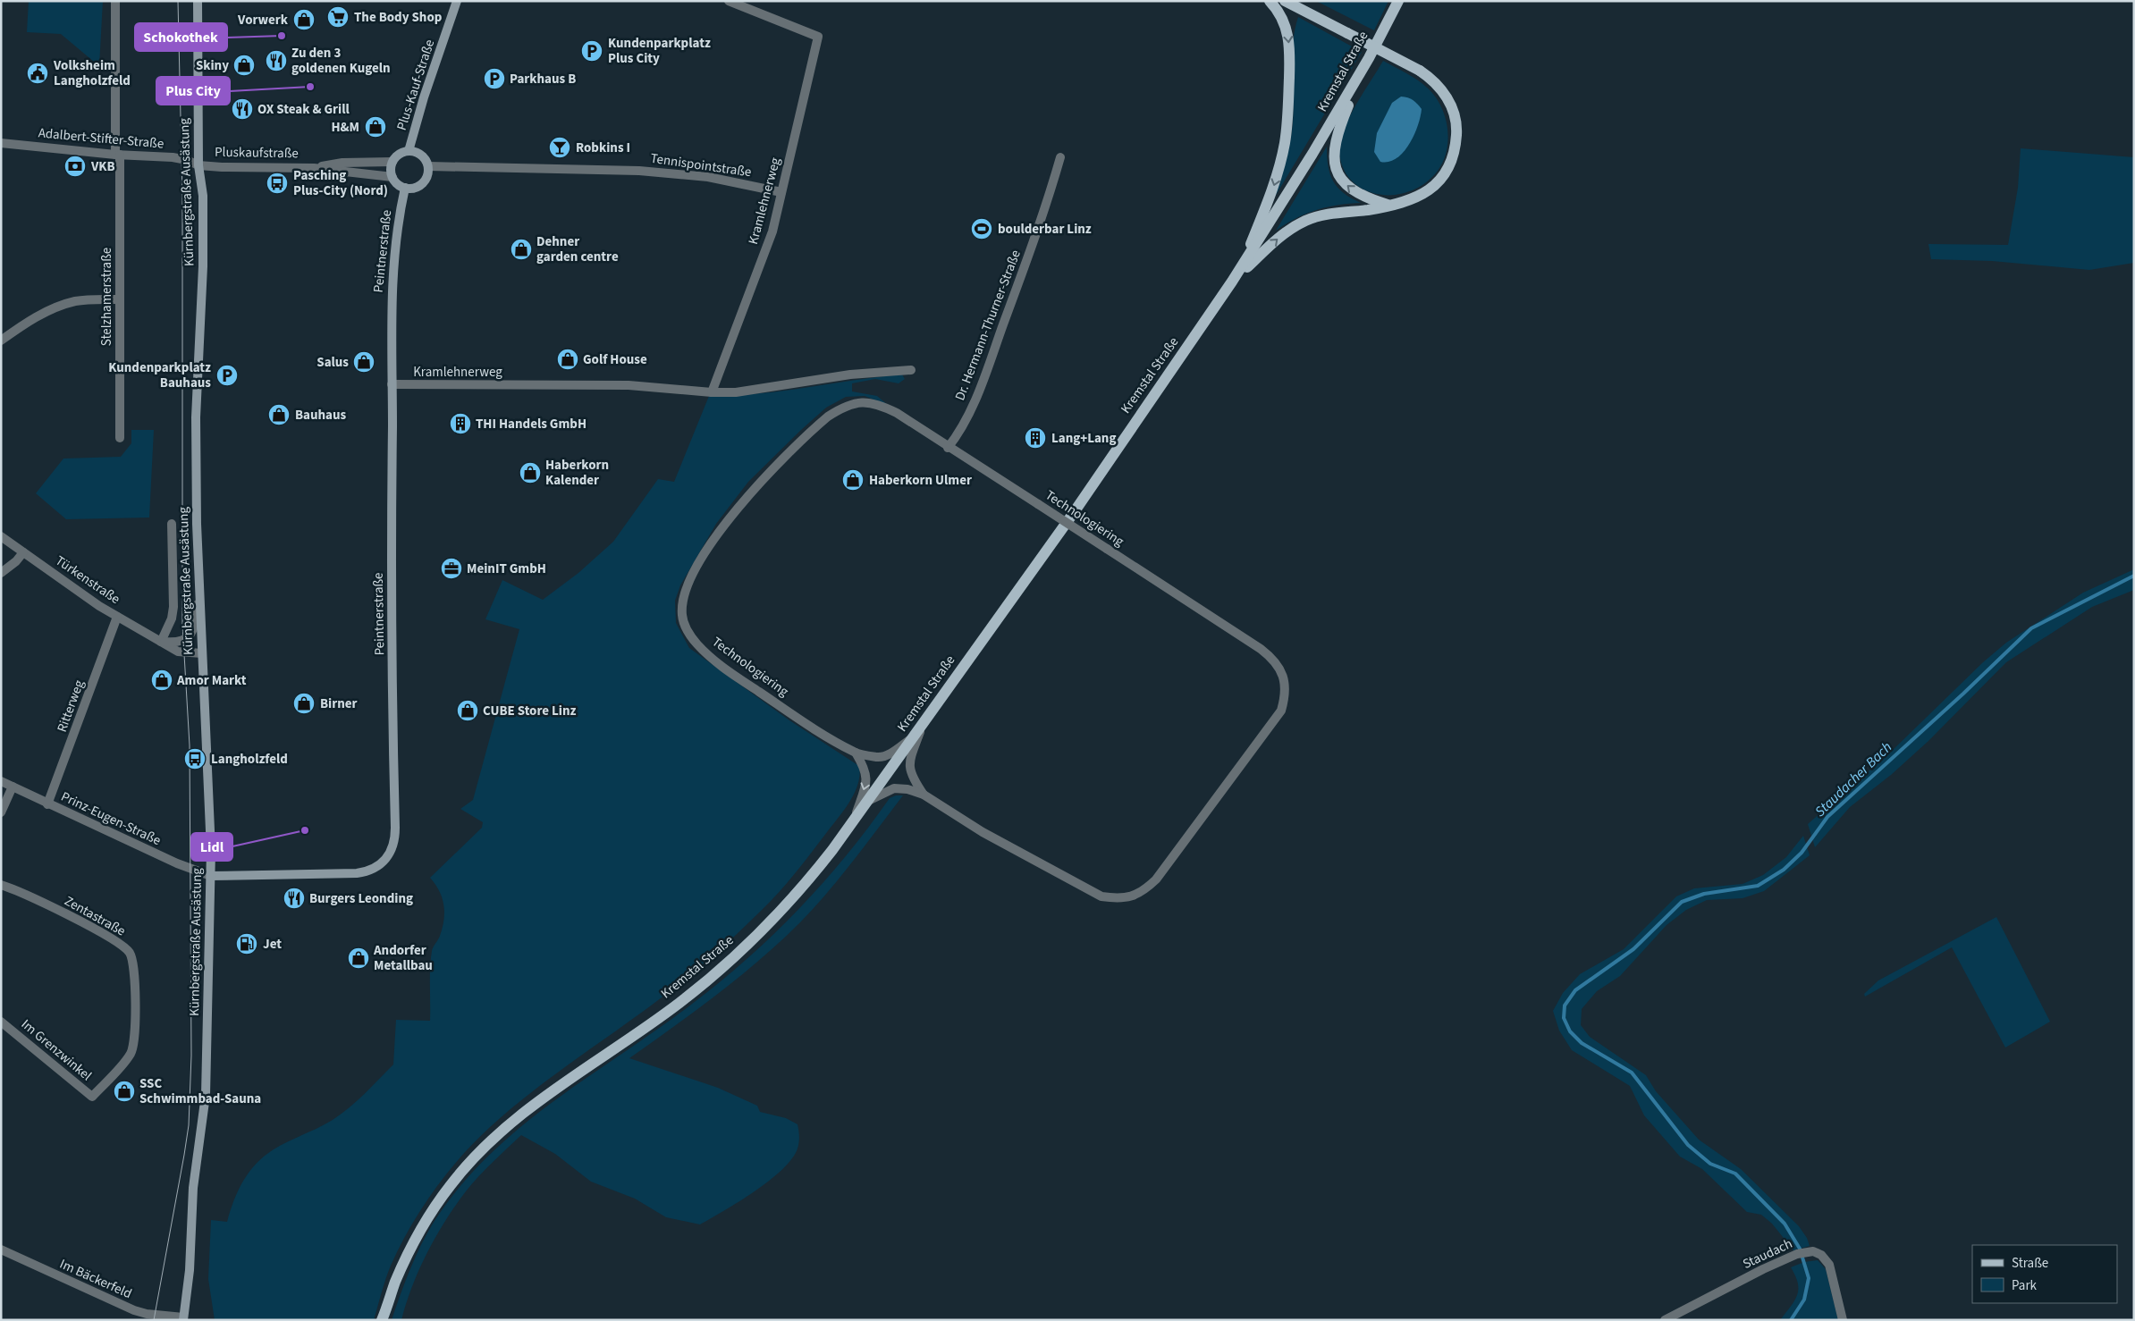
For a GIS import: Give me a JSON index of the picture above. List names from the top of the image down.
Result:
{
  "streets": {
    "main road": [
      "Kremstal Straße",
      "Plus-Kauf-Straße",
      "Kürnbergstraße Ausästung",
      "Peintnerstraße"
    ],
    "street": [
      "Adalbert-Stifter-Straße",
      "Pluskaufstraße",
      "Tennispointstraße",
      "Kramlehnerweg",
      "Stelzhamerstraße",
      "Dr. Hermann-Thurner-Straße",
      "Technologiering",
      "Türkenstraße",
      "Ritterweg",
      "Prinz-Eugen-Straße",
      "Zentastraße",
      "Im Grenzwinkel",
      "Staudach",
      "Im Bäckerfeld"
    ]
  },
  "crossings": [
    ["Kremstal Straße", "Technologiering"],
    ["Plus-Kauf-Straße", "Tennispointstraße"],
    ["Plus-Kauf-Straße", "Peintnerstraße"],
    ["Adalbert-Stifter-Straße", "Pluskaufstraße"],
    ["Adalbert-Stifter-Straße", "Kürnbergstraße Ausästung"],
    ["Adalbert-Stifter-Straße", "Stelzhamerstraße"],
    ["Pluskaufstraße", "Kürnbergstraße Ausästung"],
    ["Tennispointstraße", "Kramlehnerweg"],
    ["Tennispointstraße", "Peintnerstraße"],
    ["Kürnbergstraße Ausästung", "Peintnerstraße"],
    ["Kürnbergstraße Ausästung", "Türkenstraße"],
    ["Kürnbergstraße Ausästung", "Prinz-Eugen-Straße"],
    ["Kürnbergstraße Ausästung", "Im Bäckerfeld"],
    ["Kramlehnerweg", "Peintnerstraße"],
    ["Peintnerstraße", "Prinz-Eugen-Straße"],
    ["Dr. Hermann-Thurner-Straße", "Technologiering"],
    ["Türkenstraße", "Ritterweg"],
    ["Ritterweg", "Prinz-Eugen-Straße"],
    ["Zentastraße", "Im Grenzwinkel"]
  ],
  "water": ["Staudacher Bach"],
  "places": {
    "supermarket": ["The Body Shop"],
    "shop": [
      "Vorwerk",
      "Skiny",
      "H&M",
      "Dehner garden centre",
      "Golf House",
      "Salus",
      "Bauhaus",
      "Haberkorn Kalender",
      "Haberkorn Ulmer",
      "Amor Markt",
      "Birner",
      "CUBE Store Linz",
      "Andorfer Metallbau",
      "SSC Schwimmbad-Sauna"
    ],
    "other": ["Schokothek", "Plus City", "Lidl"],
    "parking": ["Kundenparkplatz Plus City", "Parkhaus B", "Kundenparkplatz Bauhaus"],
    "restaurant": ["Zu den 3 goldenen Kugeln", "OX Steak & Grill", "Burgers Leonding"],
    "public building": ["Volksheim Langholzfeld"],
    "bar": ["Robkins I"],
    "bank": ["VKB"],
    "bus stop": ["Pasching Plus-City (Nord)", "Langholzfeld"],
    "sports": ["boulderbar Linz"],
    "building": ["THI Handels GmbH", "Lang+Lang"],
    "office": ["MeinIT GmbH"],
    "fuel station": ["Jet"]
  },
  "legend": ["Straße", "Park"]
}
